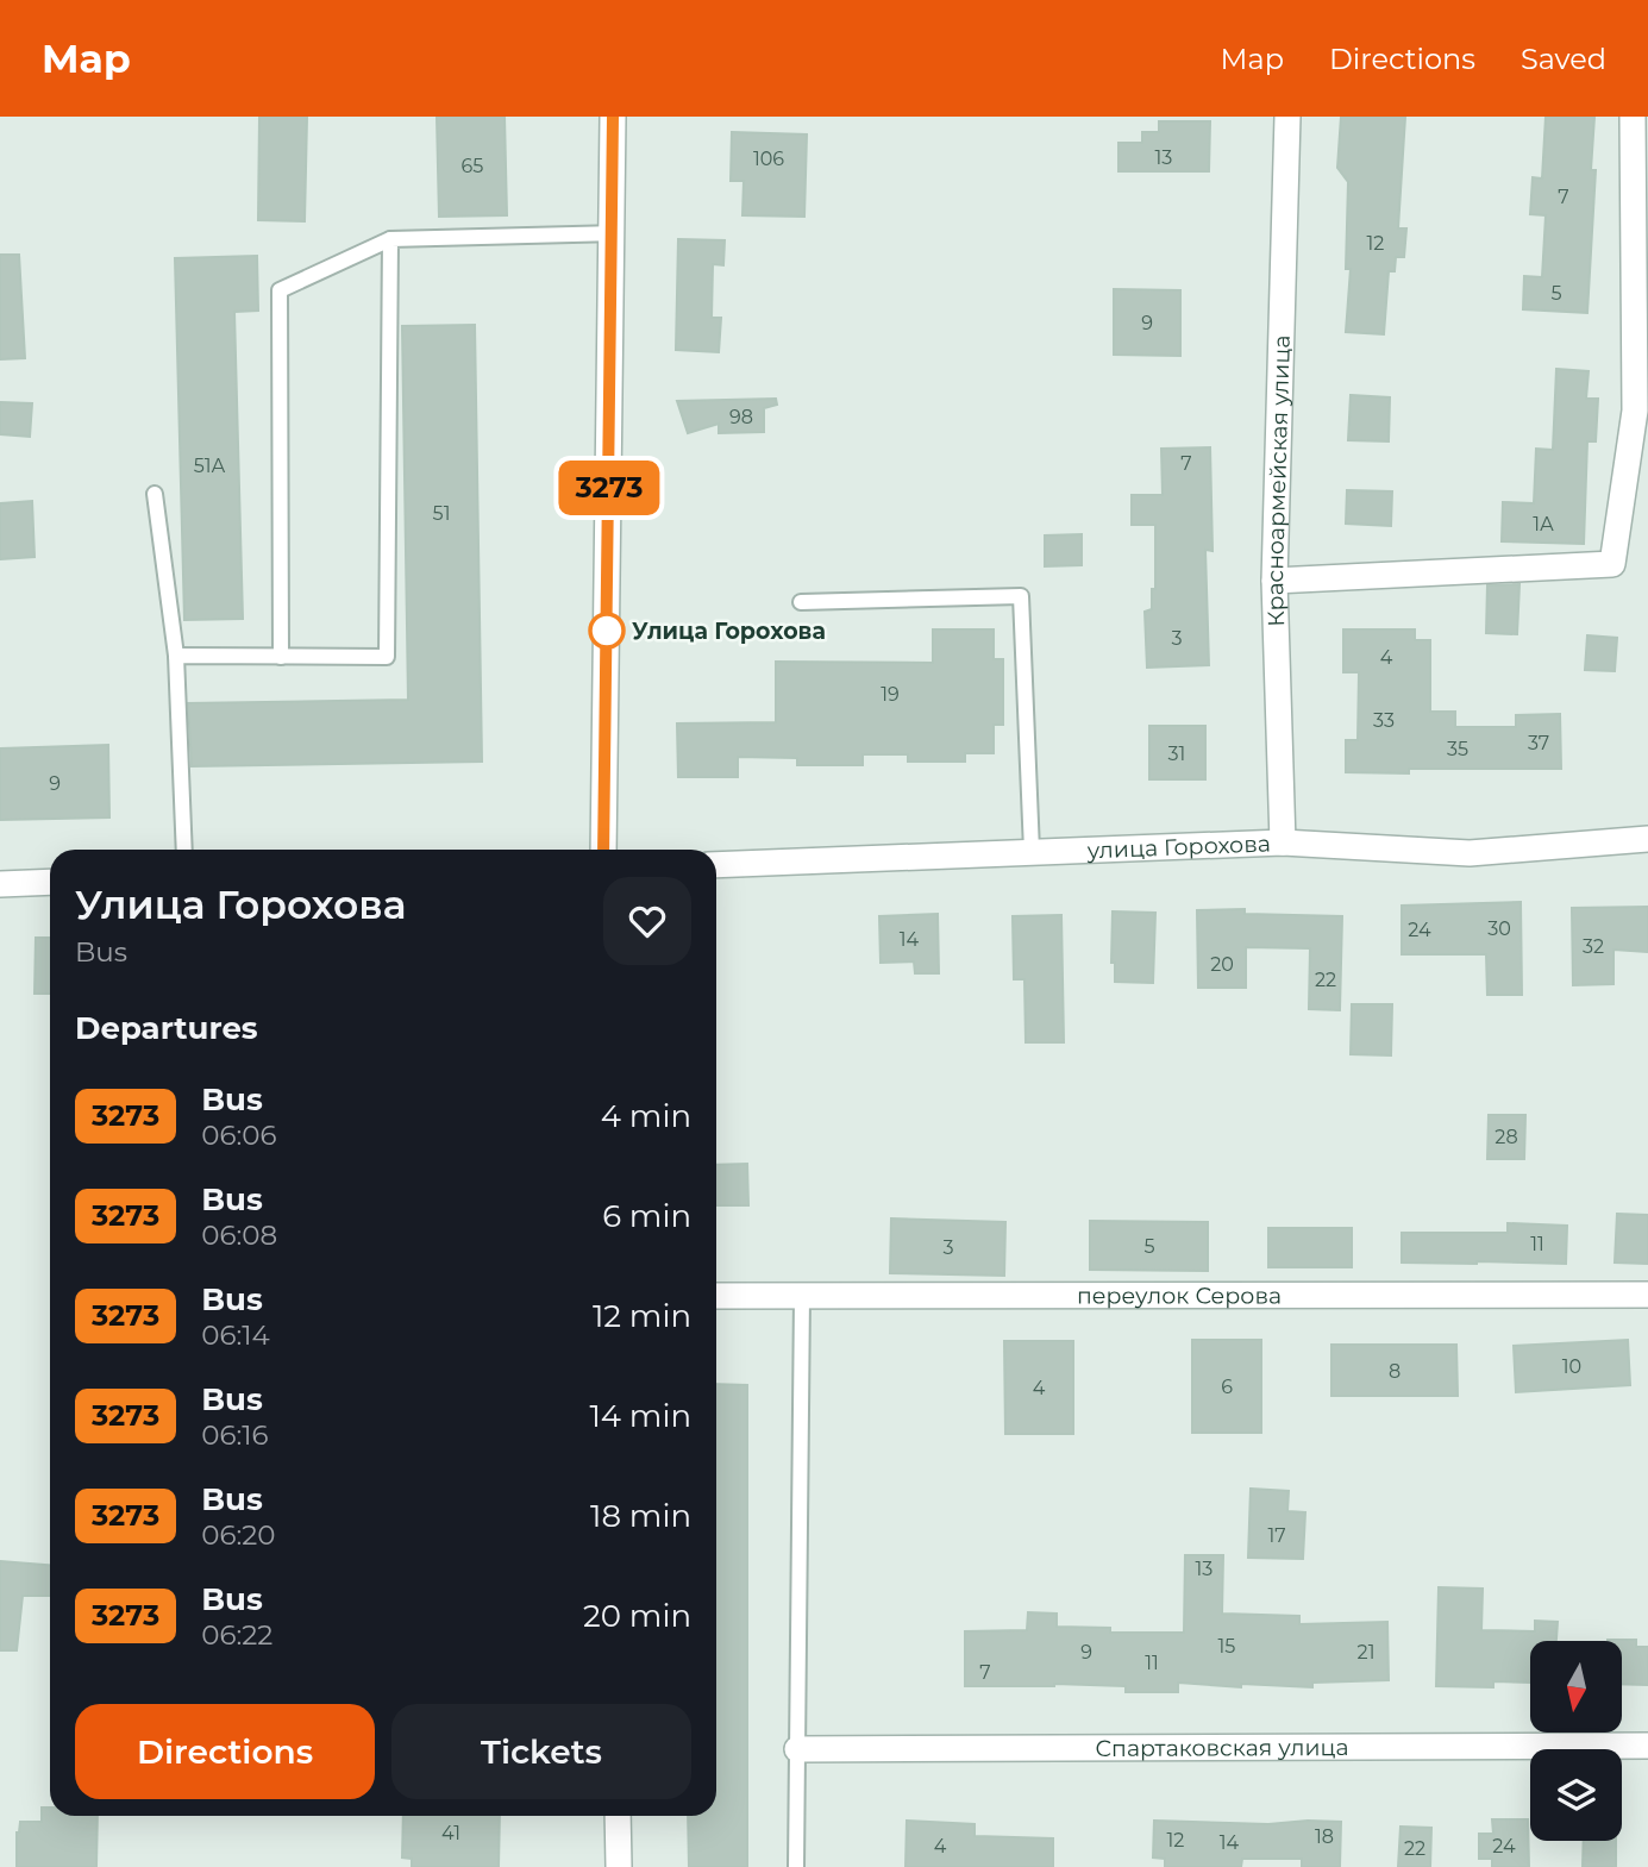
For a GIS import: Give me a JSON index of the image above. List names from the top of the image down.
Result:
{
  "streets": {
    "street": [
      "Красноармейская улица",
      "улица Горохова",
      "переулок Серова",
      "Спартаковская улица"
    ]
  },
  "crossings": [
    ["Красноармейская улица", "улица Горохова"]
  ],
  "places": ["Улица Горохова"],
  "lines": ["bus line 3273"],
  "house_numbers": [
    "13",
    "106",
    "65",
    "7",
    "12",
    "5",
    "9",
    "98",
    "7",
    "51А",
    "51",
    "1А",
    "3",
    "4",
    "19",
    "33",
    "37",
    "35",
    "31",
    "9",
    "30",
    "24",
    "14",
    "32",
    "20",
    "22",
    "28",
    "11",
    "5",
    "3",
    "10",
    "8",
    "6",
    "4",
    "17",
    "13",
    "15",
    "9",
    "21",
    "11",
    "7",
    "41",
    "18",
    "12",
    "14",
    "4",
    "24",
    "22"
  ],
  "north": "bottom",
  "page": {
    "header": "Map",
    "nav": ["Map", "Directions", "Saved"],
    "on_map": "3273",
    "heading": [
      ["Улица Горохова", "Bus"],
      "Departures"
    ],
    "list": [
      {
        "mark": "3273",
        "name": "Bus",
        "note": "06:06",
        "value": "4 min"
      },
      {
        "mark": "3273",
        "name": "Bus",
        "note": "06:08",
        "value": "6 min"
      },
      {
        "mark": "3273",
        "name": "Bus",
        "note": "06:14",
        "value": "12 min"
      },
      {
        "mark": "3273",
        "name": "Bus",
        "note": "06:16",
        "value": "14 min"
      },
      {
        "mark": "3273",
        "name": "Bus",
        "note": "06:20",
        "value": "18 min"
      },
      {
        "mark": "3273",
        "name": "Bus",
        "note": "06:22",
        "value": "20 min"
      }
    ],
    "buttons": ["Directions", "Tickets"]
  }
}
